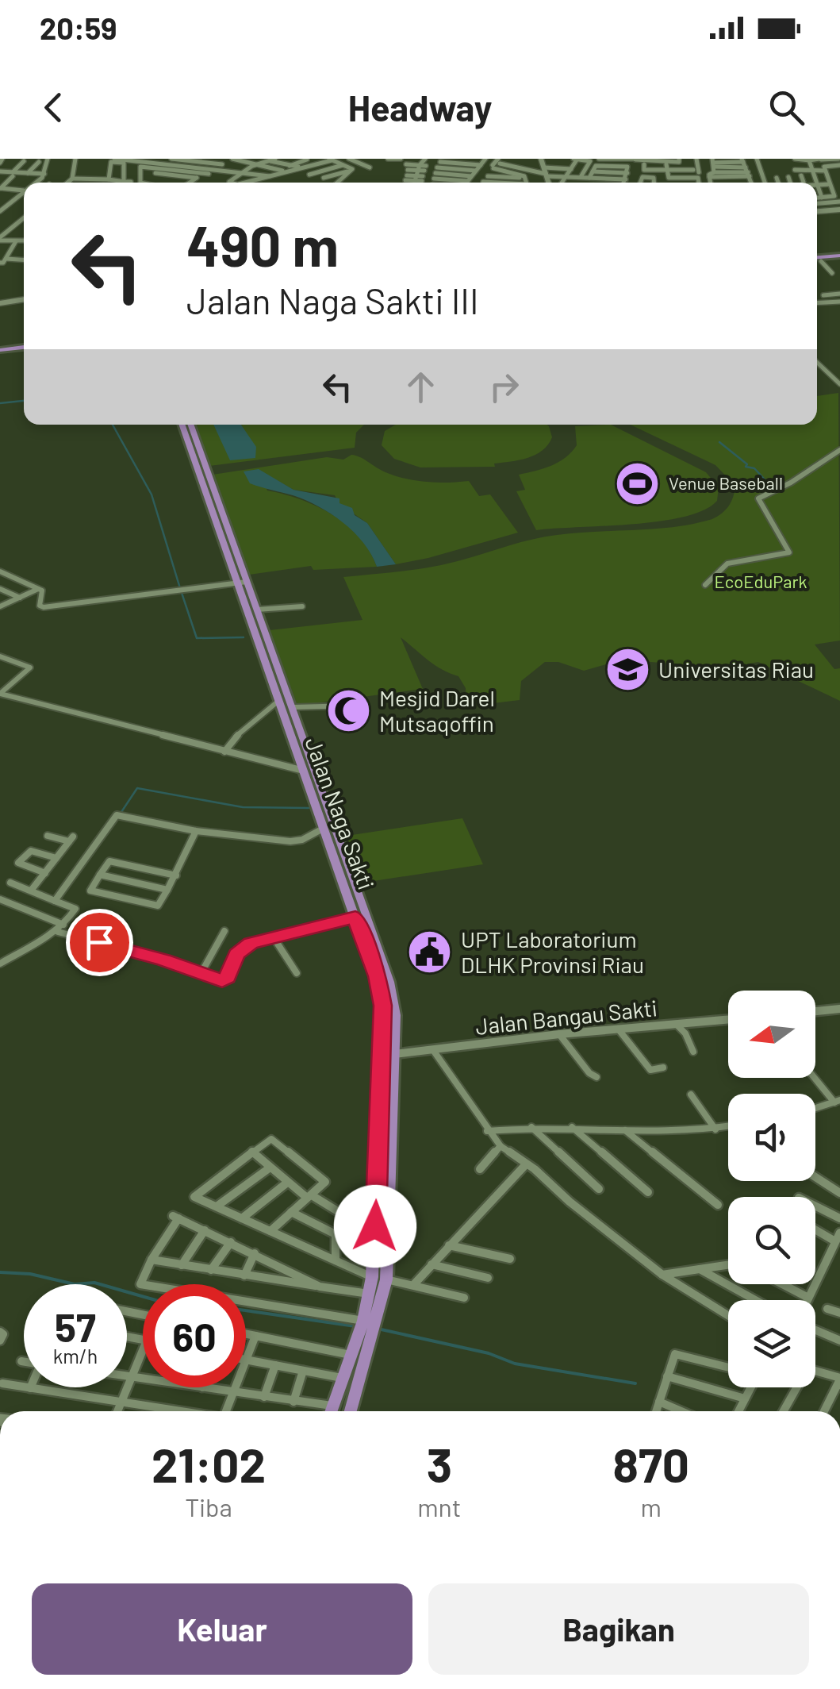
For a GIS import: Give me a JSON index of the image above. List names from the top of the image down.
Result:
{
  "streets": {
    "main road": ["Jalan Naga Sakti"],
    "street": ["Jalan Bangau Sakti"]
  },
  "crossings": [
    ["Jalan Naga Sakti", "Jalan Bangau Sakti"]
  ],
  "parks": ["EcoEduPark"],
  "places": {
    "sports": ["Venue Baseball"],
    "school or university": ["Universitas Riau"],
    "mosque": ["Mesjid Darel Mutsaqoffin"],
    "public building": ["UPT Laboratorium DLHK Provinsi Riau"]
  },
  "north": "left",
  "page": {
    "status": "20:59",
    "header": "Headway",
    "turn": ["490 m", "Jalan Naga Sakti III"],
    "speed": "57 km/h",
    "limit": "60",
    "eta": [
      "21:02",
      "Tiba",
      "3",
      "mnt",
      "870",
      "m"
    ],
    "buttons": ["Keluar", "Bagikan"]
  }
}
